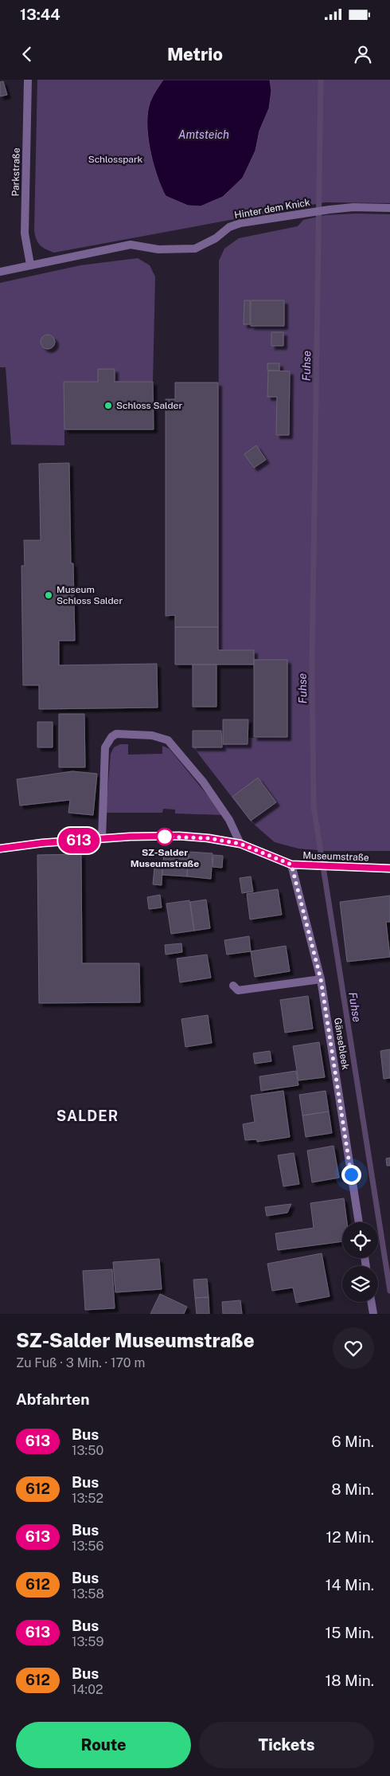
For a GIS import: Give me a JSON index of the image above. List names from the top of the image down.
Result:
{
  "streets": {
    "main road": ["Museumstraße"],
    "street": ["Parkstraße", "Hinter dem Knick", "Gänsebleek"]
  },
  "crossings": [
    ["Parkstraße", "Hinter dem Knick"],
    ["Museumstraße", "Gänsebleek"]
  ],
  "districts": ["SALDER"],
  "water": ["Amtsteich", "Fuhse"],
  "parks": ["Schlosspark"],
  "places": ["Schloss Salder", "Museum Schloss Salder", "SZ-Salder Museumstraße"],
  "lines": ["bus line 613"],
  "page": {
    "status": "13:44",
    "header": "Metrio",
    "on_map": "613",
    "heading": [
      ["SZ-Salder Museumstraße", "Zu Fuß · 3 Min. · 170 m"],
      "Abfahrten"
    ],
    "list": [
      {
        "mark": "613",
        "name": "Bus",
        "note": "13:50",
        "value": "6 Min."
      },
      {
        "mark": "612",
        "name": "Bus",
        "note": "13:52",
        "value": "8 Min."
      },
      {
        "mark": "613",
        "name": "Bus",
        "note": "13:56",
        "value": "12 Min."
      },
      {
        "mark": "612",
        "name": "Bus",
        "note": "13:58",
        "value": "14 Min."
      },
      {
        "mark": "613",
        "name": "Bus",
        "note": "13:59",
        "value": "15 Min."
      },
      {
        "mark": "612",
        "name": "Bus",
        "note": "14:02",
        "value": "18 Min."
      }
    ],
    "buttons": ["Route", "Tickets"]
  }
}
